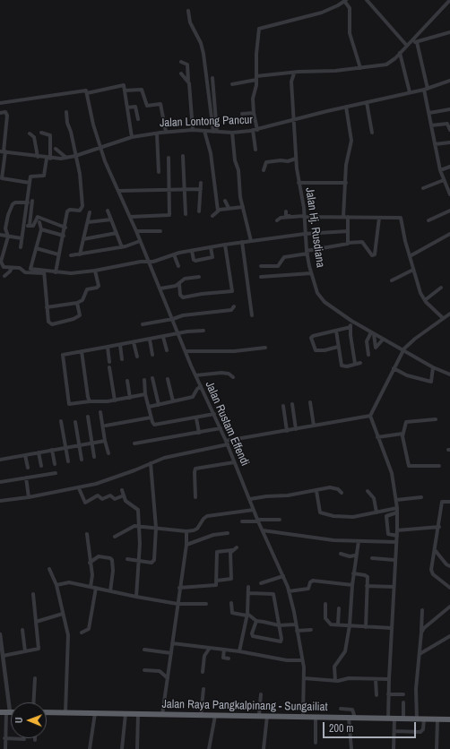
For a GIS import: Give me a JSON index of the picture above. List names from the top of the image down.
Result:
{
  "streets": {
    "highway": ["Jalan Raya Pangkalpinang - Sungailiat"],
    "street": ["Jalan Lontong Pancur", "Jalan Hj. Rusdiana", "Jalan Rustam Effendi"]
  },
  "crossings": [
    ["Jalan Lontong Pancur", "Jalan Hj. Rusdiana"],
    ["Jalan Lontong Pancur", "Jalan Rustam Effendi"],
    ["Jalan Rustam Effendi", "Jalan Raya Pangkalpinang - Sungailiat"]
  ],
  "scale_bar": "200 m",
  "north": "left"
}
